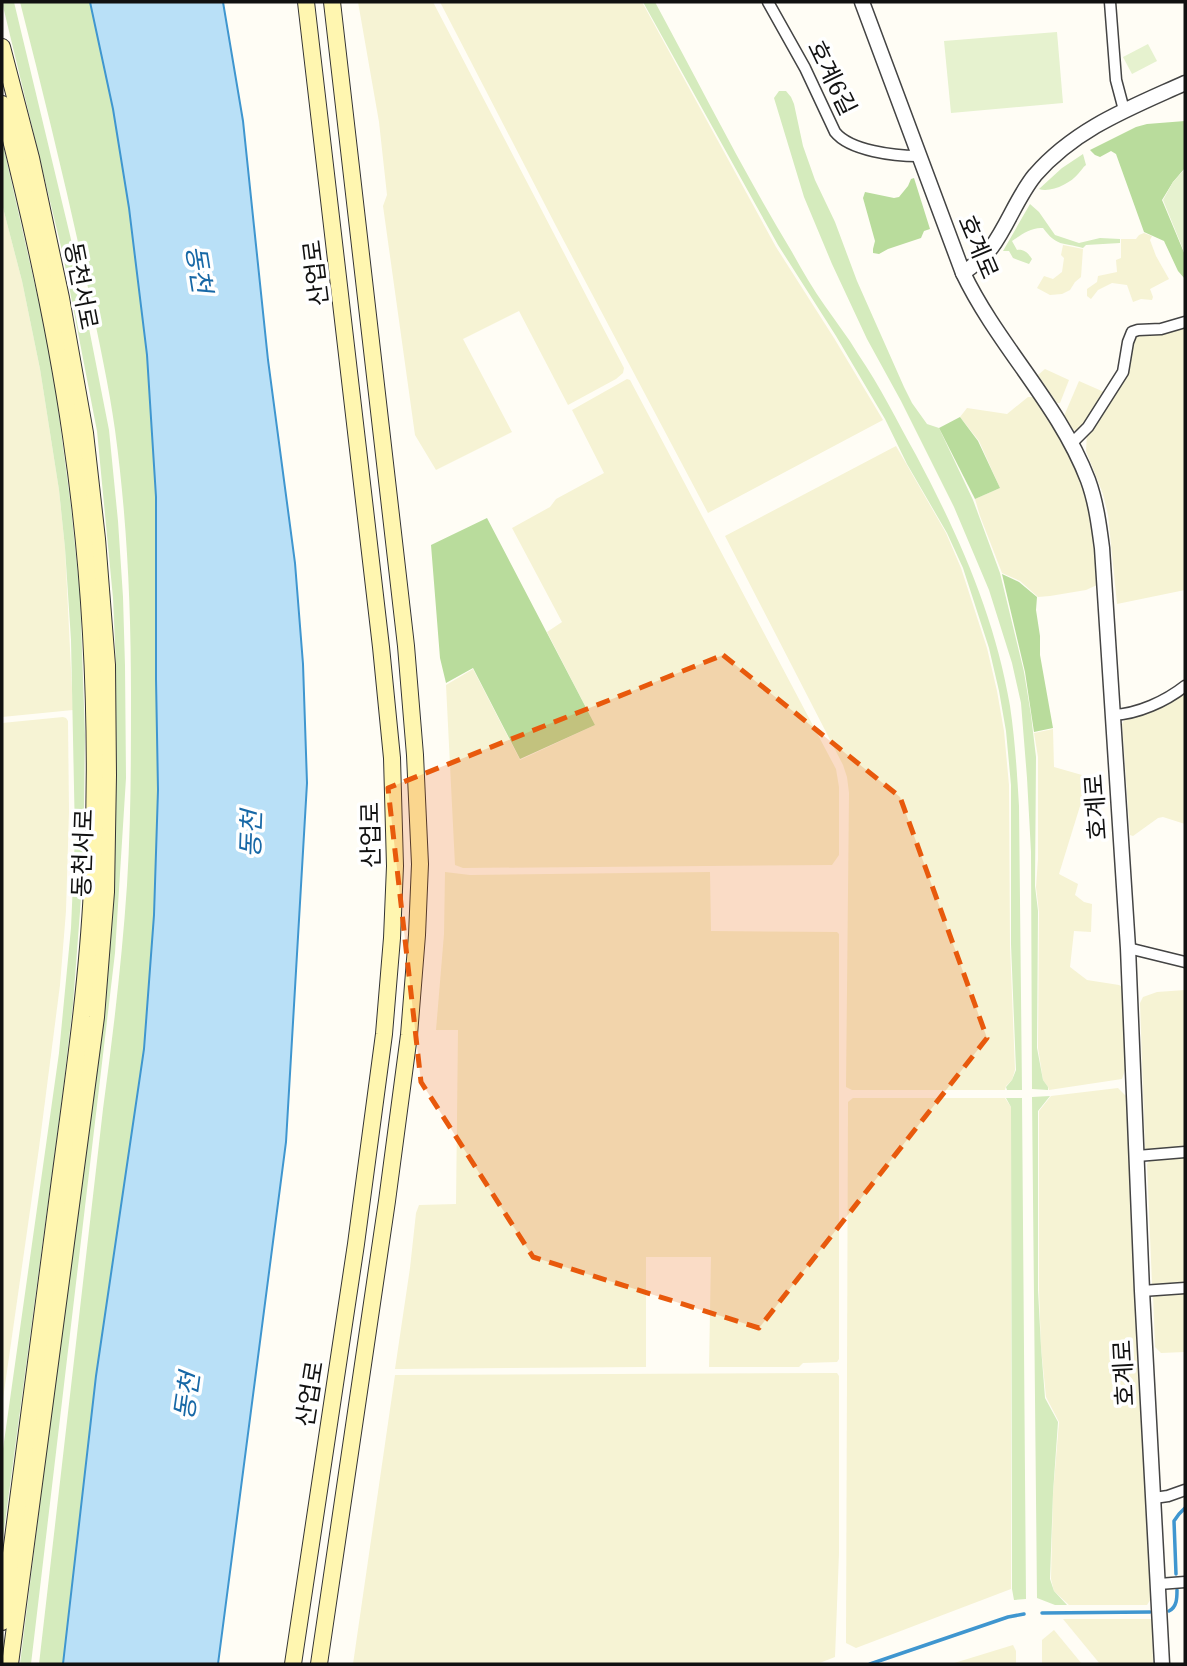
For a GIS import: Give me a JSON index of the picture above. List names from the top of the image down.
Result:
{
  "streets": {
    "main road": ["산업로", "동천서로"],
    "street": ["호계6길", "호계로"]
  },
  "crossings": [
    ["호계6길", "호계로"]
  ],
  "water": ["동천"]
}
